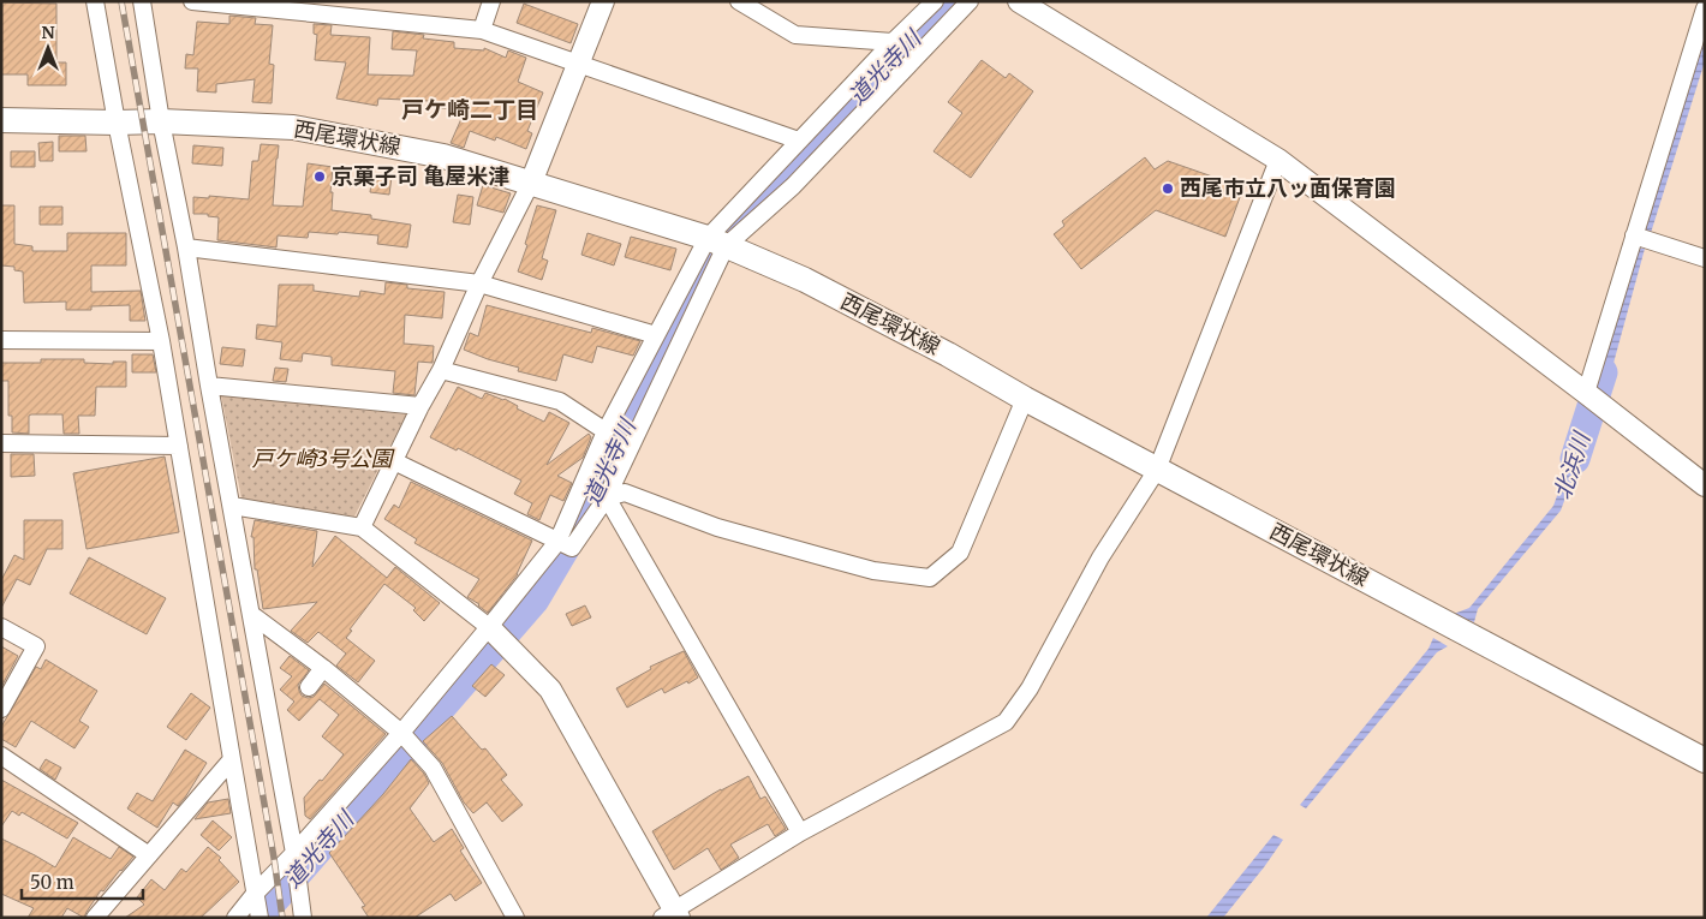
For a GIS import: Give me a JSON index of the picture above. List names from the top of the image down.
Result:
{
  "streets": {
    "main road": ["西尾環状線"]
  },
  "districts": ["戸ケ崎二丁目"],
  "water": ["道光寺川", "北浜川"],
  "parks": ["戸ケ崎3号公園"],
  "places": ["京菓子司 亀屋米津", "西尾市立八ッ面保育園"],
  "scale_bar": "50 m",
  "north": "top"
}
